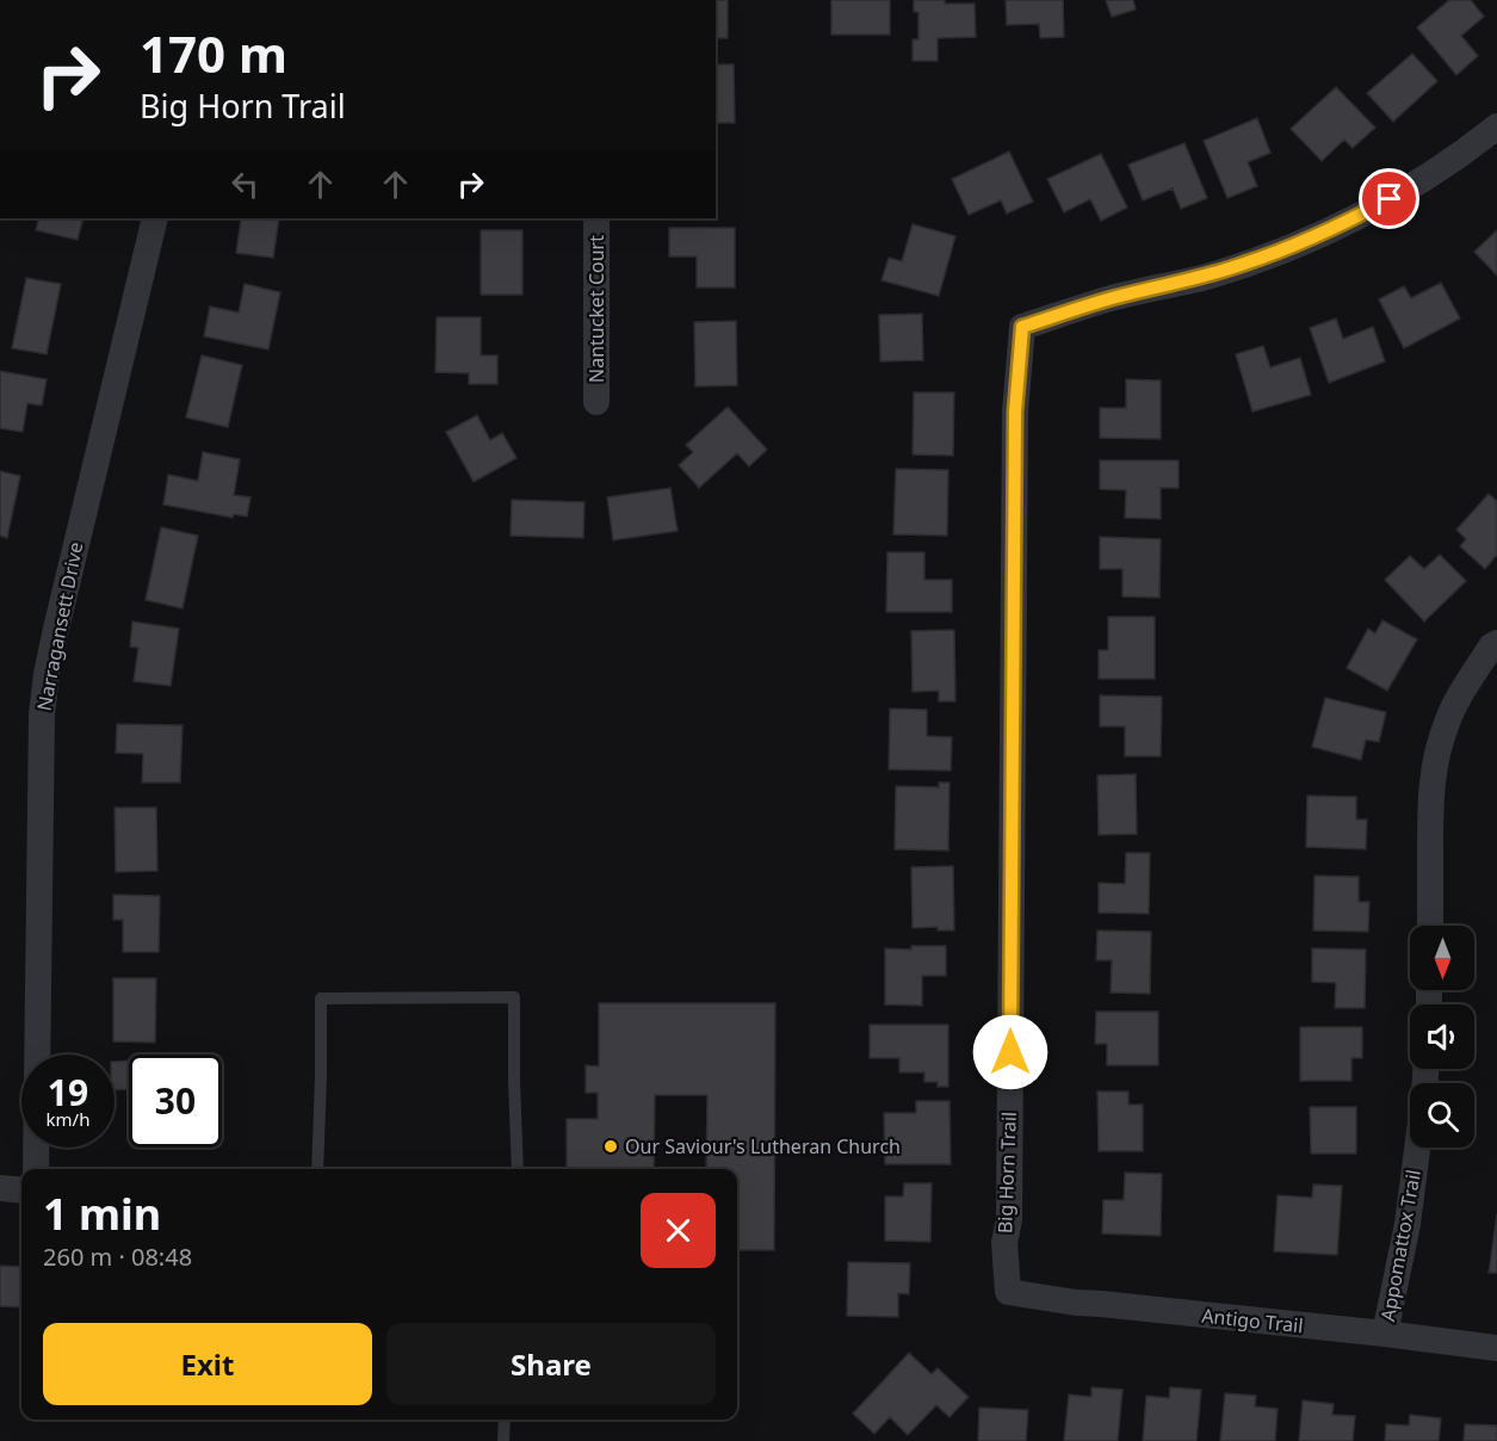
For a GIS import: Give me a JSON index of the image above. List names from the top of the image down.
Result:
{
  "streets": {
    "street": [
      "Nantucket Court",
      "Narragansett Drive",
      "Big Horn Trail",
      "Appomattox Trail",
      "Antigo Trail"
    ]
  },
  "crossings": [
    ["Big Horn Trail", "Antigo Trail"],
    ["Appomattox Trail", "Antigo Trail"]
  ],
  "places": ["Our Saviour's Lutheran Church"],
  "north": "bottom",
  "page": {
    "turn": ["170 m", "Big Horn Trail"],
    "speed": "19 km/h",
    "limit": "30",
    "heading": ["1 min", "260 m · 08:48"],
    "buttons": ["Exit", "Share"]
  }
}
